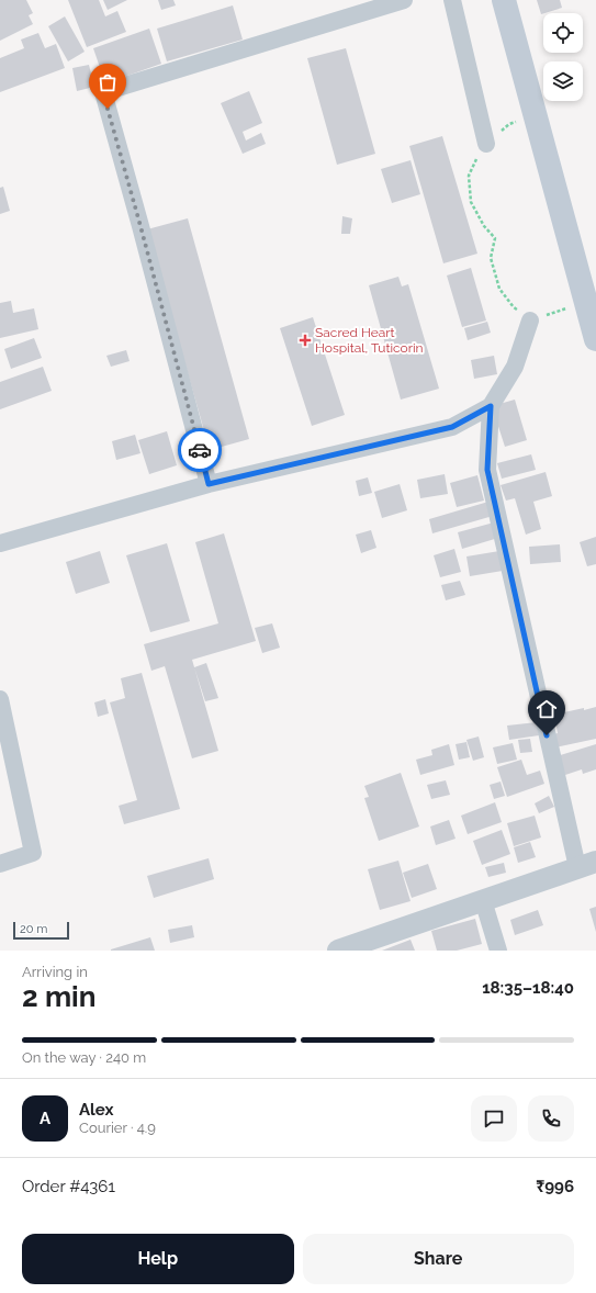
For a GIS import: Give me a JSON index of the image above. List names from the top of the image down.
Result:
{
  "places": {
    "health": ["Sacred Heart Hospital, Tuticorin"]
  },
  "scale_bar": "20 m",
  "page": {
    "scale": "20 m",
    "heading": ["2 min", "Arriving in", "18:35–18:40"],
    "panel": [
      "Alex",
      "Courier · 4.9",
      "Order #4361",
      "₹996"
    ],
    "bar": "On the way · 240 m",
    "round": "A",
    "buttons": ["Help", "Share"]
  }
}
